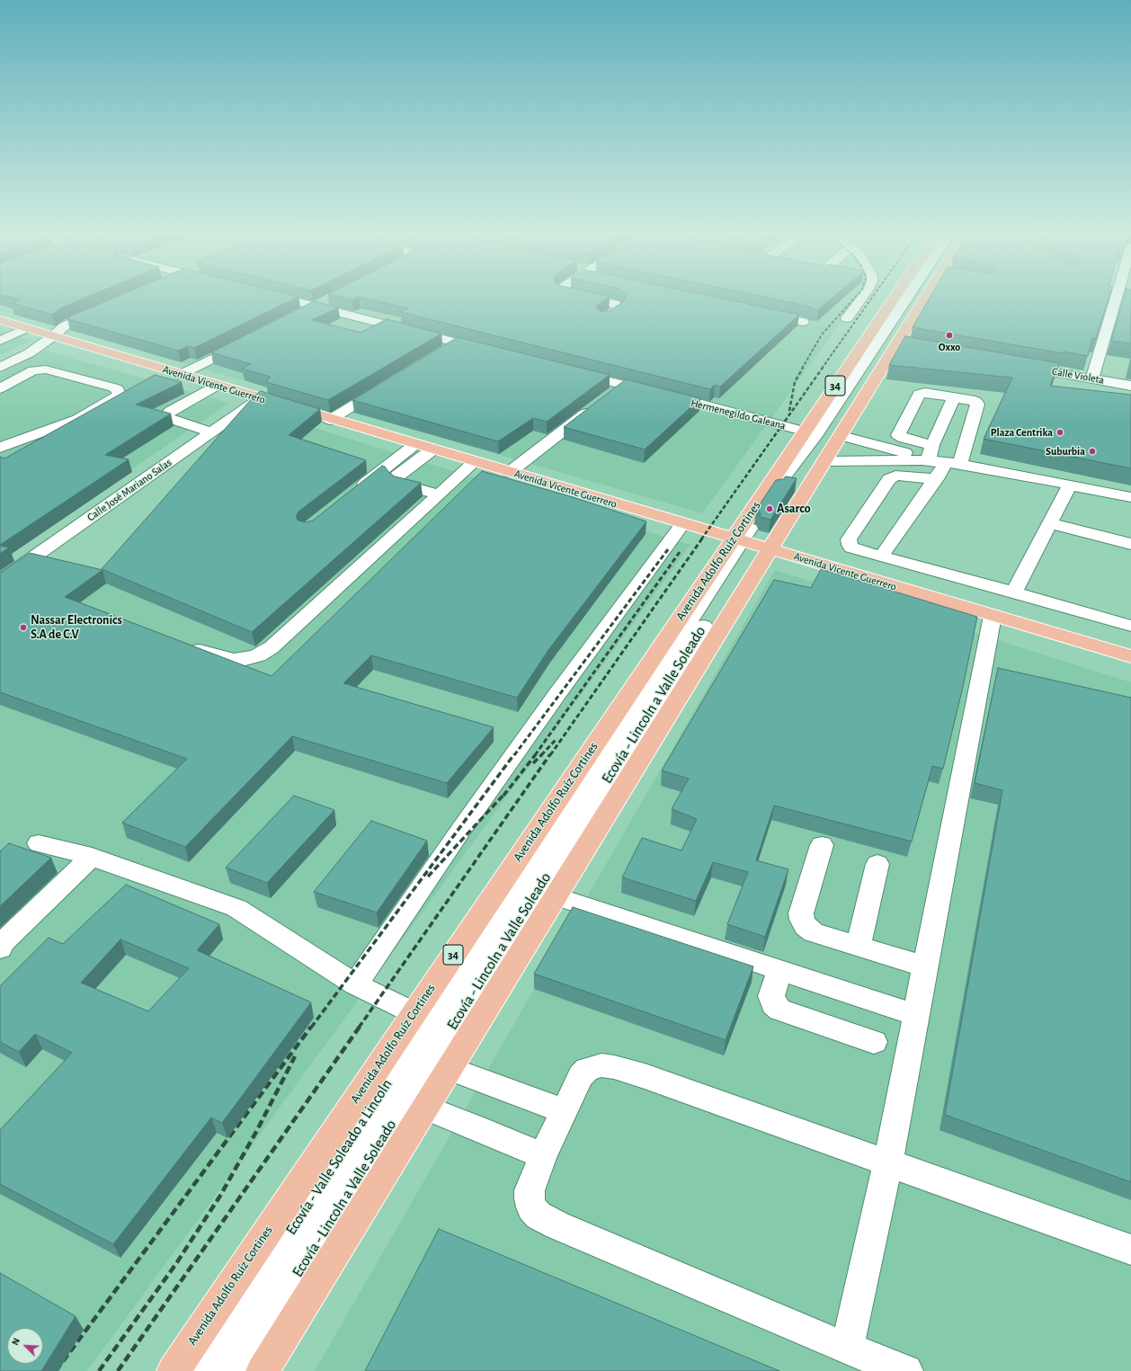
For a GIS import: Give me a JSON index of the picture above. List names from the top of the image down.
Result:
{
  "streets": {
    "main road": ["Avenida Vicente Guerrero", "34", "Avenida Adolfo Ruíz Cortines"],
    "street": [
      "Calle Violeta",
      "Hermenegildo Galeana",
      "Calle José Mariano Salas",
      "Ecovía - Lincoln a Valle Soleado",
      "Ecovía - Valle Soleado a Lincoln"
    ]
  },
  "crossings": [
    ["Avenida Vicente Guerrero", "Calle José Mariano Salas"],
    ["Avenida Vicente Guerrero", "Avenida Adolfo Ruíz Cortines"],
    ["Avenida Vicente Guerrero", "Ecovía - Lincoln a Valle Soleado"],
    ["Avenida Vicente Guerrero", "Ecovía - Valle Soleado a Lincoln"],
    ["Hermenegildo Galeana", "Avenida Adolfo Ruíz Cortines"],
    ["Avenida Adolfo Ruíz Cortines", "Ecovía - Lincoln a Valle Soleado"],
    ["Avenida Adolfo Ruíz Cortines", "Ecovía - Valle Soleado a Lincoln"],
    ["Ecovía - Lincoln a Valle Soleado", "Ecovía - Valle Soleado a Lincoln"]
  ],
  "places": [
    "Oxxo",
    "Plaza Centrika",
    "Suburbia",
    "Asarco",
    "Nassar Electronics S.A de C.V"
  ],
  "north": "top left"
}
